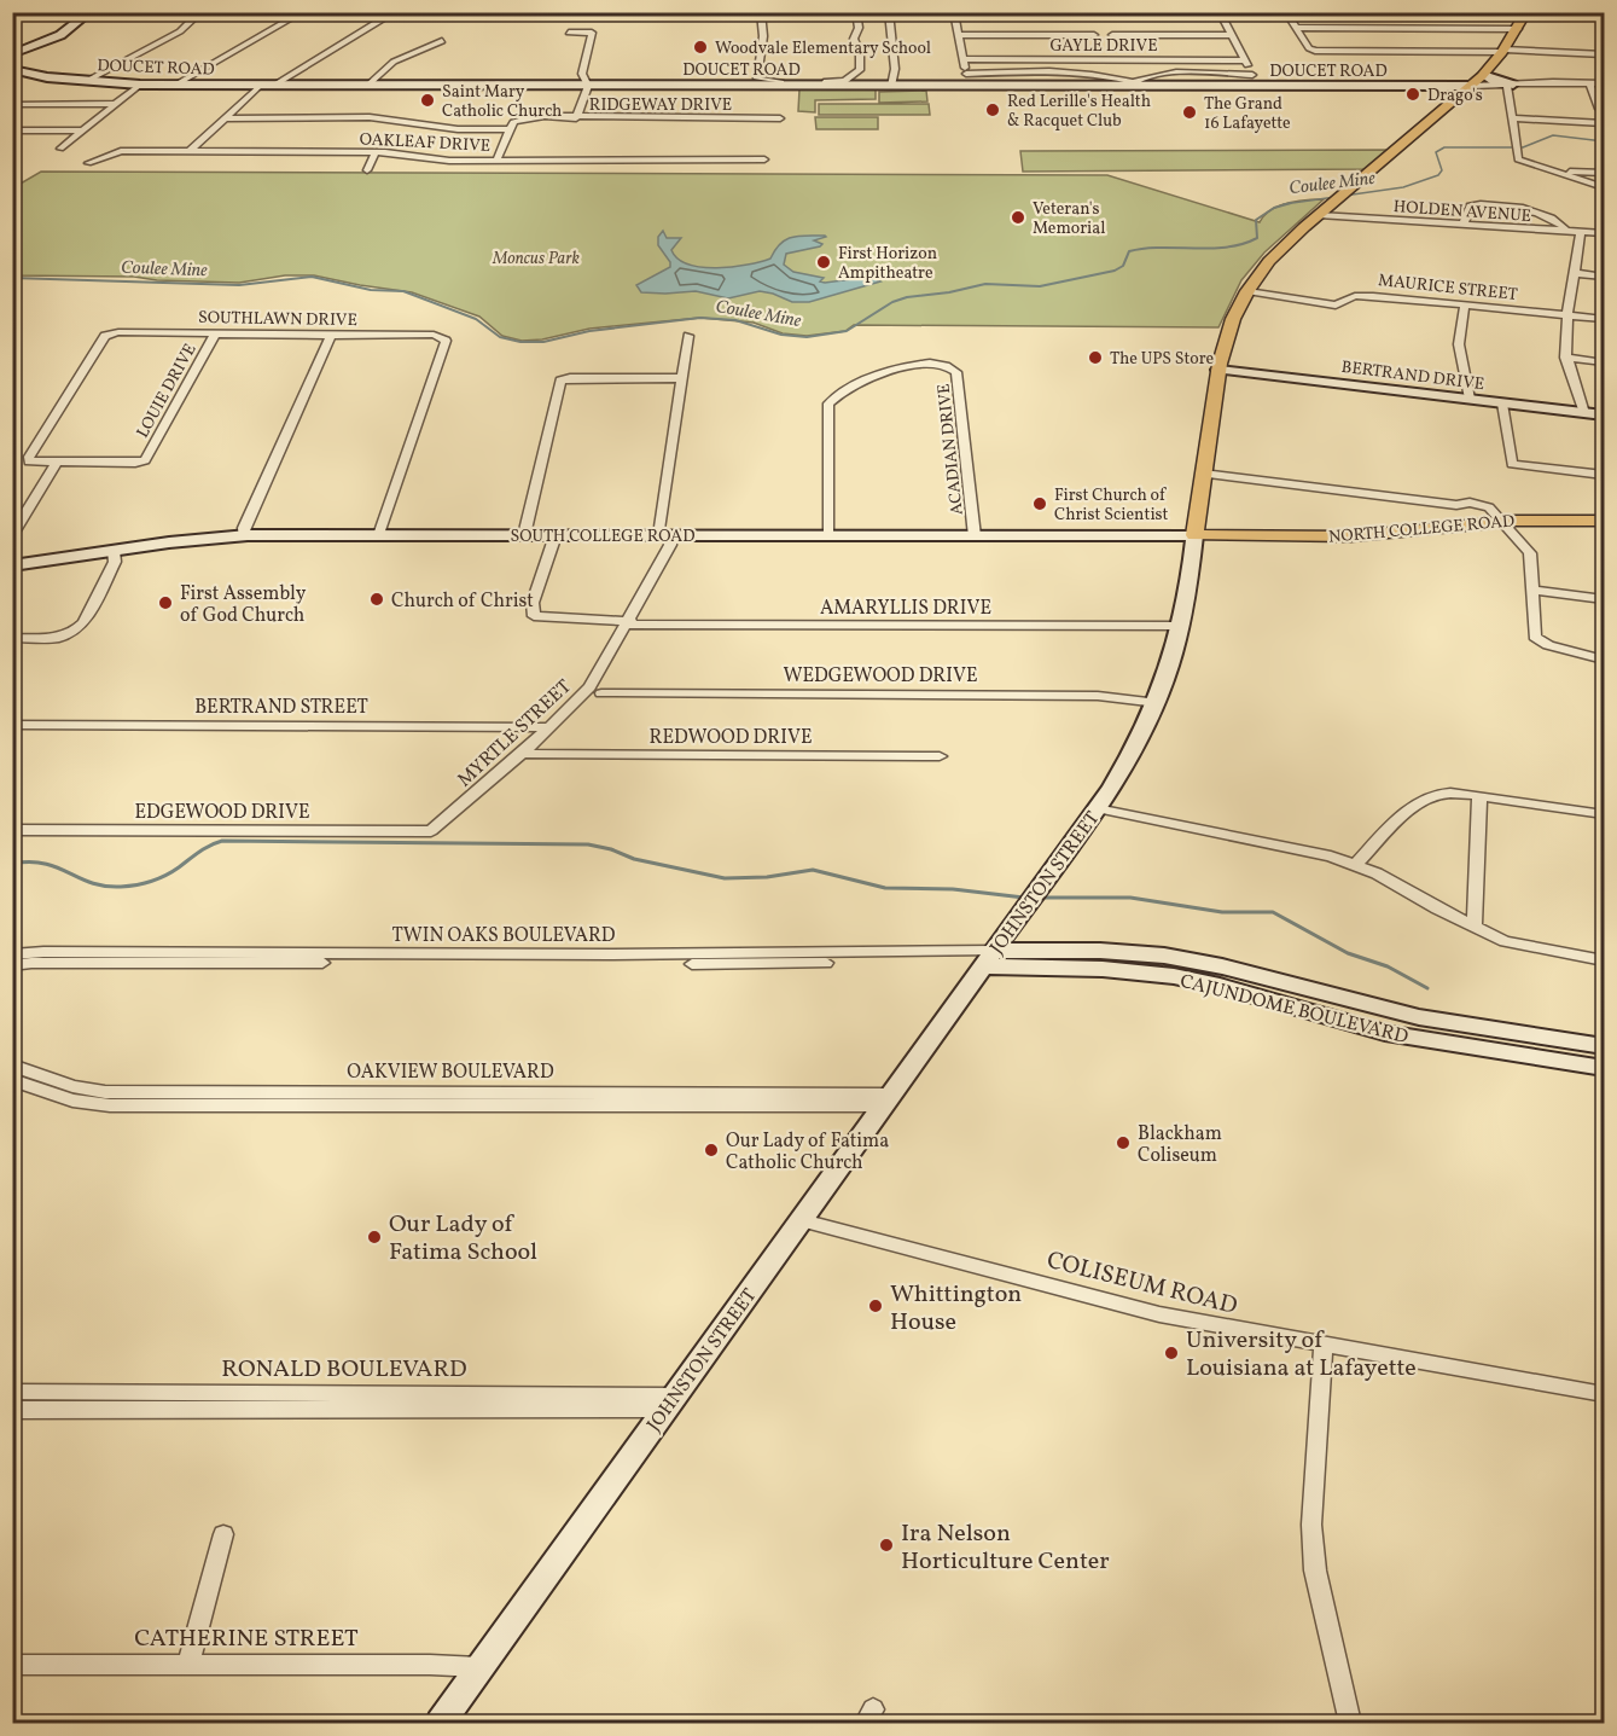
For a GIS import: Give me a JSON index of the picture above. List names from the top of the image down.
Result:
{
  "streets": {
    "main road": ["NORTH COLLEGE ROAD", "JOHNSTON STREET"],
    "street": [
      "GAYLE DRIVE",
      "DOUCET ROAD",
      "RIDGEWAY DRIVE",
      "OAKLEAF DRIVE",
      "HOLDEN AVENUE",
      "MAURICE STREET",
      "SOUTHLAWN DRIVE",
      "BERTRAND DRIVE",
      "LOUIE DRIVE",
      "ACADIAN DRIVE",
      "SOUTH COLLEGE ROAD",
      "AMARYLLIS DRIVE",
      "WEDGEWOOD DRIVE",
      "BERTRAND STREET",
      "MYRTLE STREET",
      "REDWOOD DRIVE",
      "EDGEWOOD DRIVE",
      "TWIN OAKS BOULEVARD",
      "CAJUNDOME BOULEVARD",
      "OAKVIEW BOULEVARD",
      "COLISEUM ROAD",
      "RONALD BOULEVARD",
      "CATHERINE STREET"
    ]
  },
  "crossings": [
    ["DOUCET ROAD", "RIDGEWAY DRIVE"],
    ["DOUCET ROAD", "JOHNSTON STREET"],
    ["HOLDEN AVENUE", "JOHNSTON STREET"],
    ["MAURICE STREET", "JOHNSTON STREET"],
    ["SOUTHLAWN DRIVE", "LOUIE DRIVE"],
    ["SOUTHLAWN DRIVE", "SOUTH COLLEGE ROAD"],
    ["BERTRAND DRIVE", "JOHNSTON STREET"],
    ["ACADIAN DRIVE", "SOUTH COLLEGE ROAD"],
    ["NORTH COLLEGE ROAD", "SOUTH COLLEGE ROAD"],
    ["NORTH COLLEGE ROAD", "JOHNSTON STREET"],
    ["SOUTH COLLEGE ROAD", "AMARYLLIS DRIVE"],
    ["SOUTH COLLEGE ROAD", "MYRTLE STREET"],
    ["SOUTH COLLEGE ROAD", "JOHNSTON STREET"],
    ["AMARYLLIS DRIVE", "MYRTLE STREET"],
    ["AMARYLLIS DRIVE", "JOHNSTON STREET"],
    ["WEDGEWOOD DRIVE", "JOHNSTON STREET"],
    ["BERTRAND STREET", "MYRTLE STREET"],
    ["MYRTLE STREET", "REDWOOD DRIVE"],
    ["MYRTLE STREET", "EDGEWOOD DRIVE"],
    ["JOHNSTON STREET", "TWIN OAKS BOULEVARD"],
    ["JOHNSTON STREET", "CAJUNDOME BOULEVARD"],
    ["JOHNSTON STREET", "OAKVIEW BOULEVARD"],
    ["JOHNSTON STREET", "COLISEUM ROAD"],
    ["JOHNSTON STREET", "RONALD BOULEVARD"],
    ["JOHNSTON STREET", "CATHERINE STREET"],
    ["TWIN OAKS BOULEVARD", "CAJUNDOME BOULEVARD"]
  ],
  "water": ["Coulee Mine"],
  "parks": ["Moncus Park"],
  "places": [
    "Woodvale Elementary School",
    "Drago's",
    "Saint Mary Catholic Church",
    "Red Lerille's Health & Racquet Club",
    "The Grand 16 Lafayette",
    "Veteran's Memorial",
    "First Horizon Ampitheatre",
    "The UPS Store",
    "First Church of Christ Scientist",
    "Church of Christ",
    "First Assembly of God Church",
    "Blackham Coliseum",
    "Our Lady of Fatima Catholic Church",
    "Our Lady of Fatima School",
    "Whittington House",
    "University of Louisiana at Lafayette",
    "Ira Nelson Horticulture Center"
  ]
}
